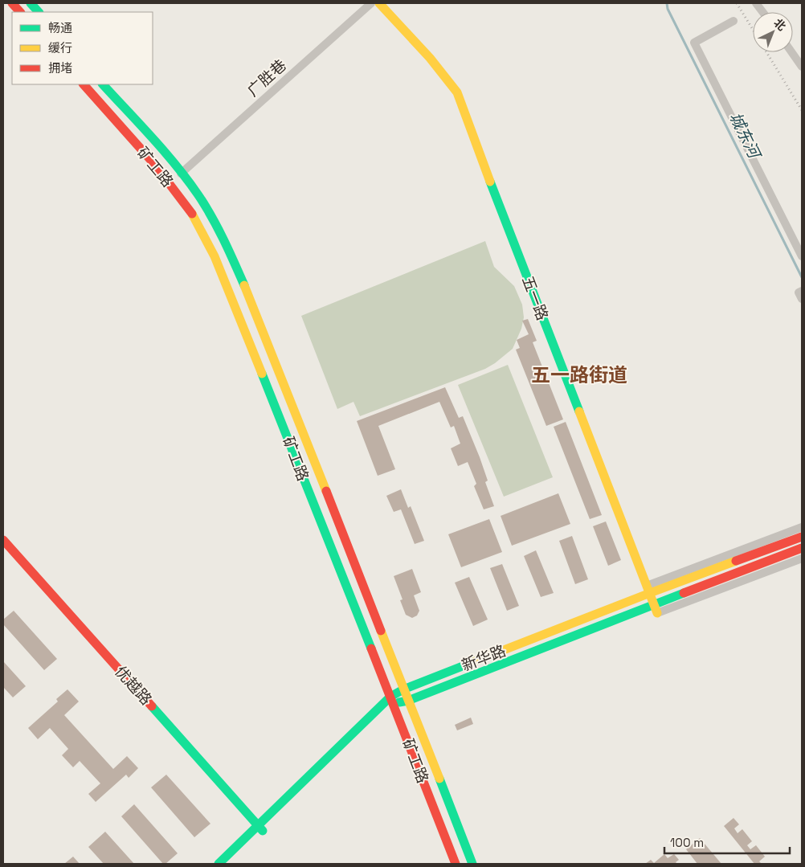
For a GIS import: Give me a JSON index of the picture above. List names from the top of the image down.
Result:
{
  "streets": {
    "main road": [
      "矿工路",
      "五一路",
      "新华路",
      "优越路"
    ],
    "street": ["广胜巷"]
  },
  "crossings": [
    ["广胜巷", "矿工路"],
    ["矿工路", "新华路"],
    ["五一路", "新华路"],
    ["新华路", "优越路"]
  ],
  "districts": ["五一路街道"],
  "water": ["城东河"],
  "legend": ["畅通", "缓行", "拥堵"],
  "scale_bar": "100 m",
  "north": "top right"
}
